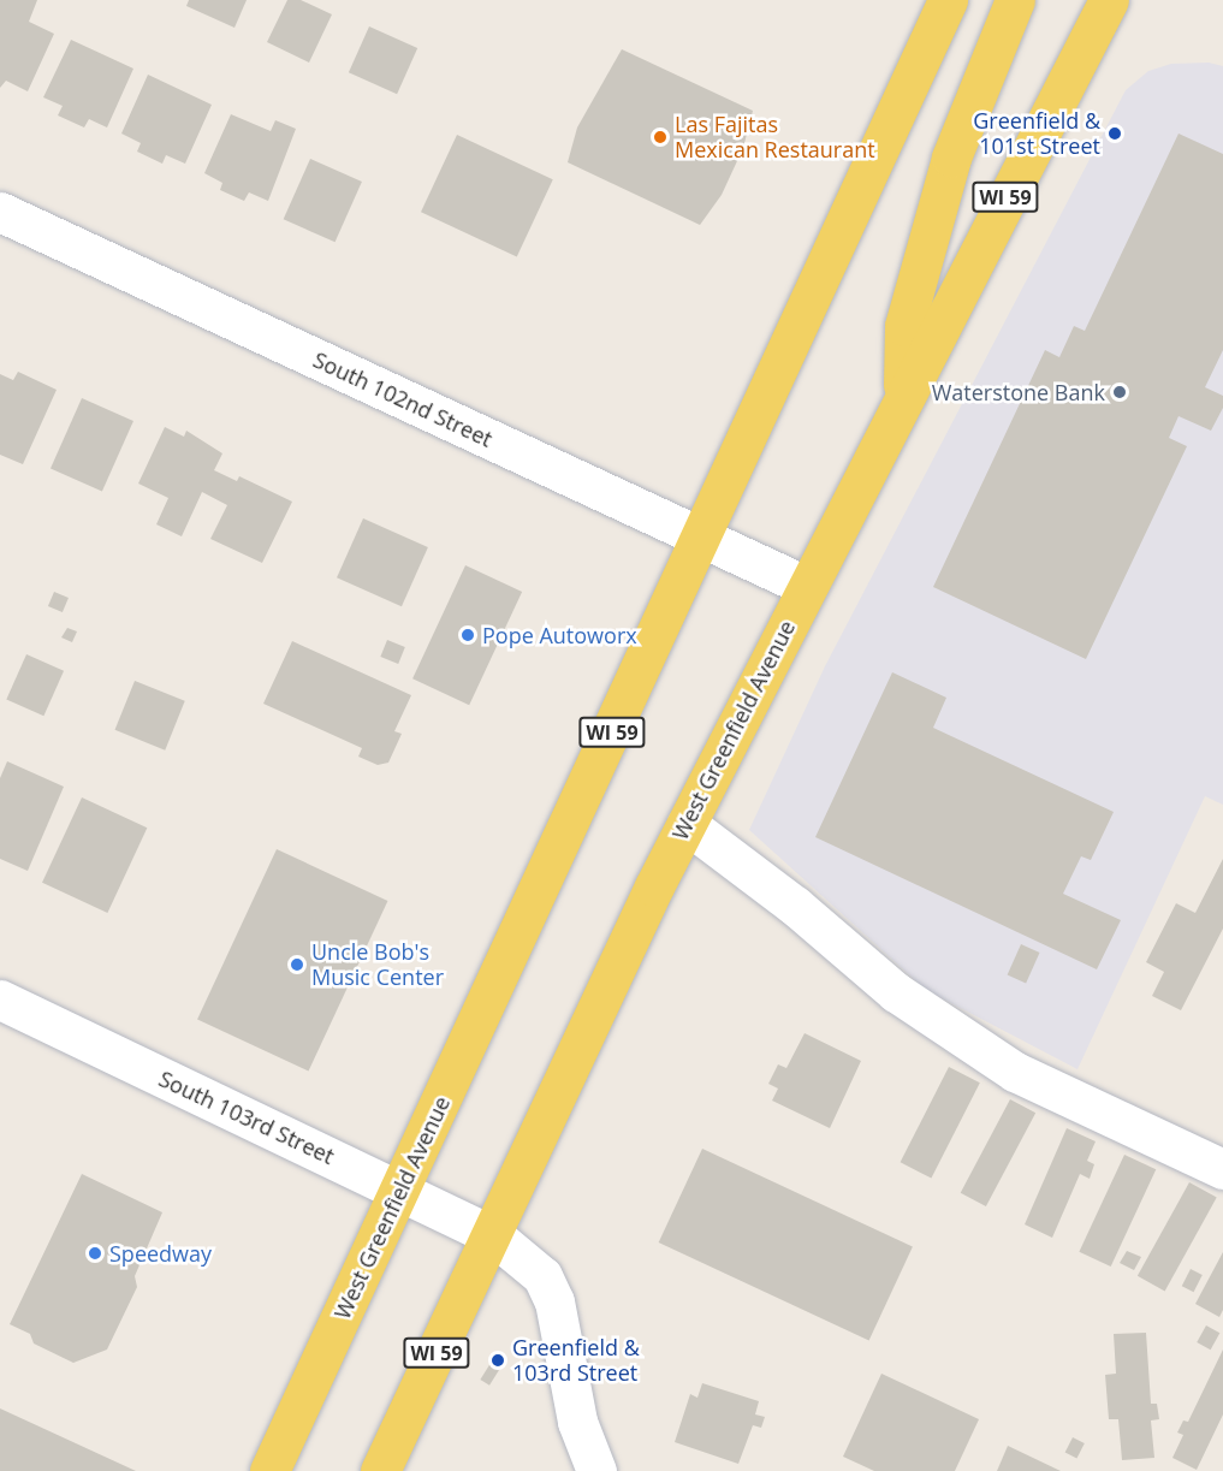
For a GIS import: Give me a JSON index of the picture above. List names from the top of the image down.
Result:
{
  "streets": {
    "main road": ["WI 59", "West Greenfield Avenue"],
    "street": ["South 102nd Street", "South 103rd Street"]
  },
  "crossings": [
    ["South 102nd Street", "West Greenfield Avenue"],
    ["West Greenfield Avenue", "South 103rd Street"]
  ],
  "places": [
    "Greenfield & 101st Street",
    "Las Fajitas Mexican Restaurant",
    "Waterstone Bank",
    "Pope Autoworx",
    "Uncle Bob's Music Center",
    "Speedway",
    "Greenfield & 103rd Street"
  ]
}
